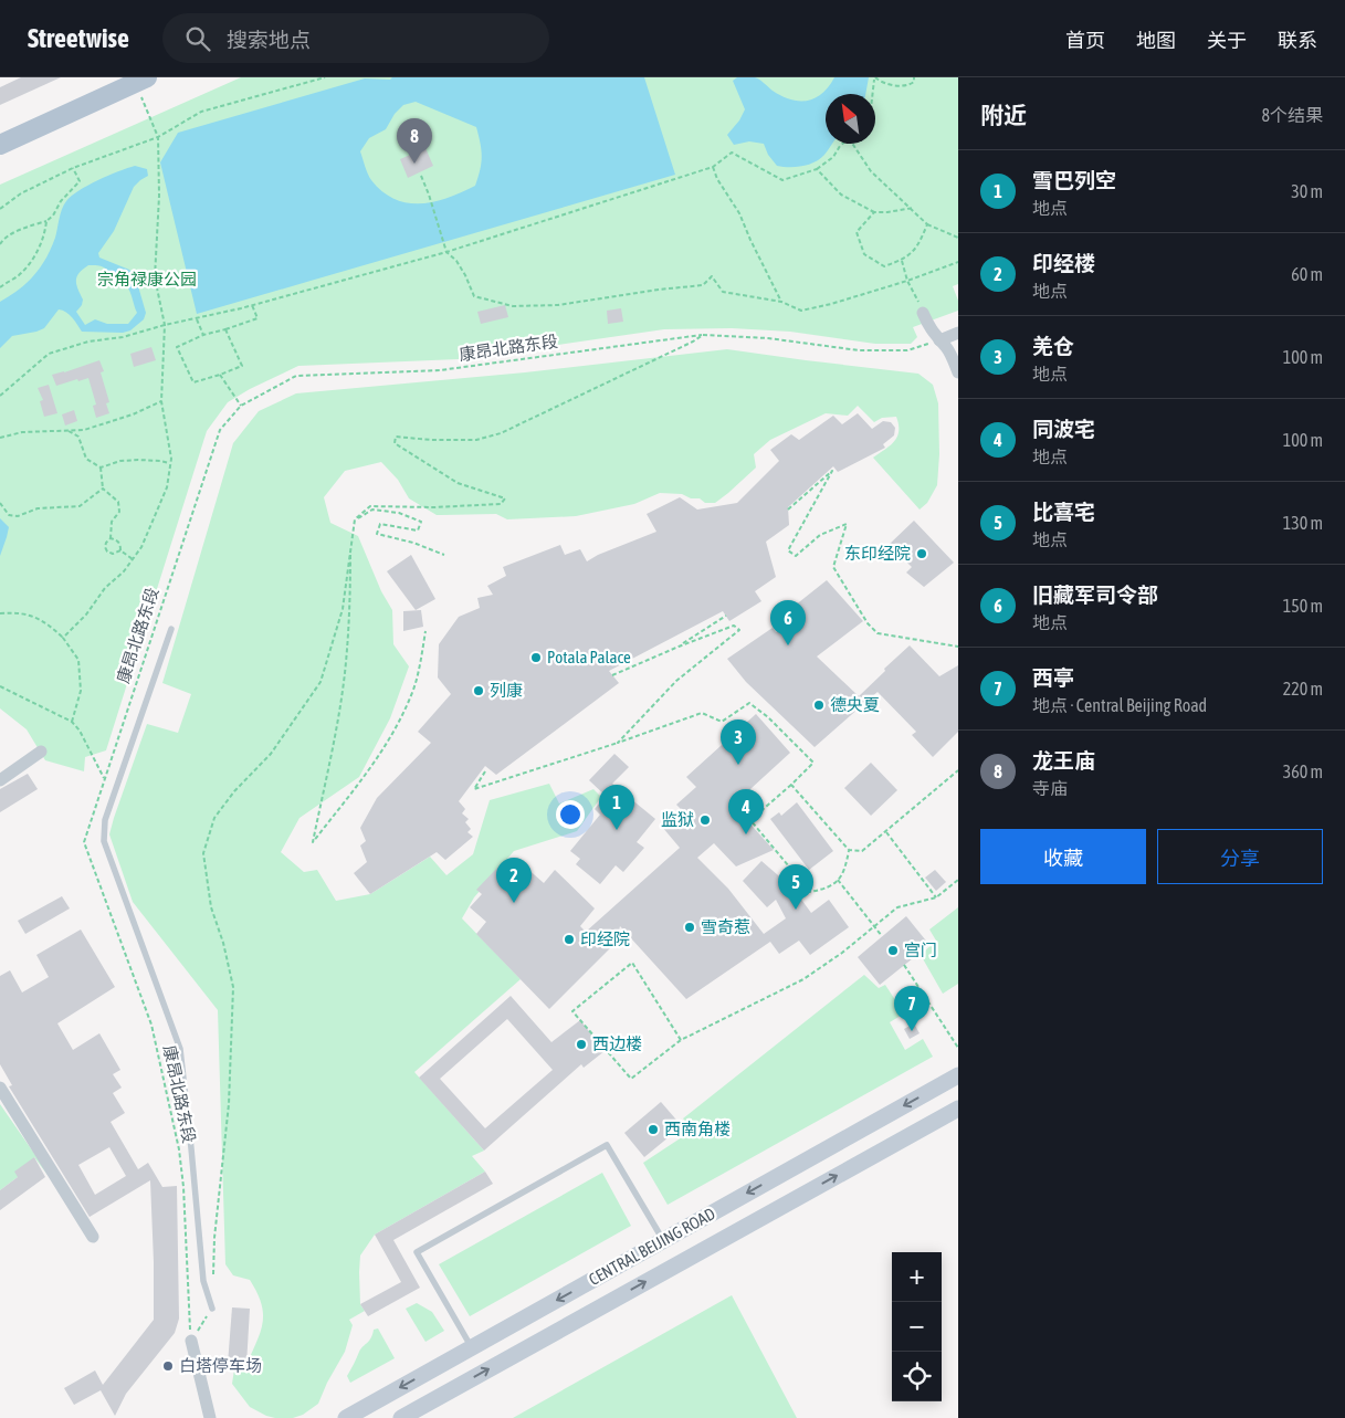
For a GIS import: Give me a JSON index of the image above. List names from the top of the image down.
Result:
{
  "streets": {
    "main road": ["CENTRAL BEIJING ROAD"],
    "path": ["康昂北路东段"]
  },
  "parks": ["宗角禄康公园"],
  "places": [
    "东印经院",
    "Potala Palace",
    "列康",
    "德央夏",
    "监狱",
    "雪奇惹",
    "印经院",
    "宫门",
    "西边楼",
    "西南角楼",
    "白塔停车场"
  ],
  "north": "top left",
  "page": {
    "header": "Streetwise",
    "search": "搜索地点",
    "nav": [
      "首页",
      "地图",
      "关于",
      "联系"
    ],
    "heading": ["附近", "8个结果"],
    "pins": [
      "8",
      "6",
      "3",
      "1",
      "4",
      "2",
      "5",
      "7"
    ],
    "list": [
      {
        "mark": "1",
        "name": "雪巴列空",
        "note": "地点",
        "value": "30 m"
      },
      {
        "mark": "2",
        "name": "印经楼",
        "note": "地点",
        "value": "60 m"
      },
      {
        "mark": "3",
        "name": "羌仓",
        "note": "地点",
        "value": "100 m"
      },
      {
        "mark": "4",
        "name": "同波宅",
        "note": "地点",
        "value": "100 m"
      },
      {
        "mark": "5",
        "name": "比喜宅",
        "note": "地点",
        "value": "130 m"
      },
      {
        "mark": "6",
        "name": "旧藏军司令部",
        "note": "地点",
        "value": "150 m"
      },
      {
        "mark": "7",
        "name": "西亭",
        "note": "地点 · Central Beijing Road",
        "value": "220 m"
      },
      {
        "mark": "8",
        "name": "龙王庙",
        "note": "寺庙",
        "value": "360 m"
      }
    ],
    "buttons": ["收藏", "分享"],
    "map_buttons": ["+", "−"]
  }
}
